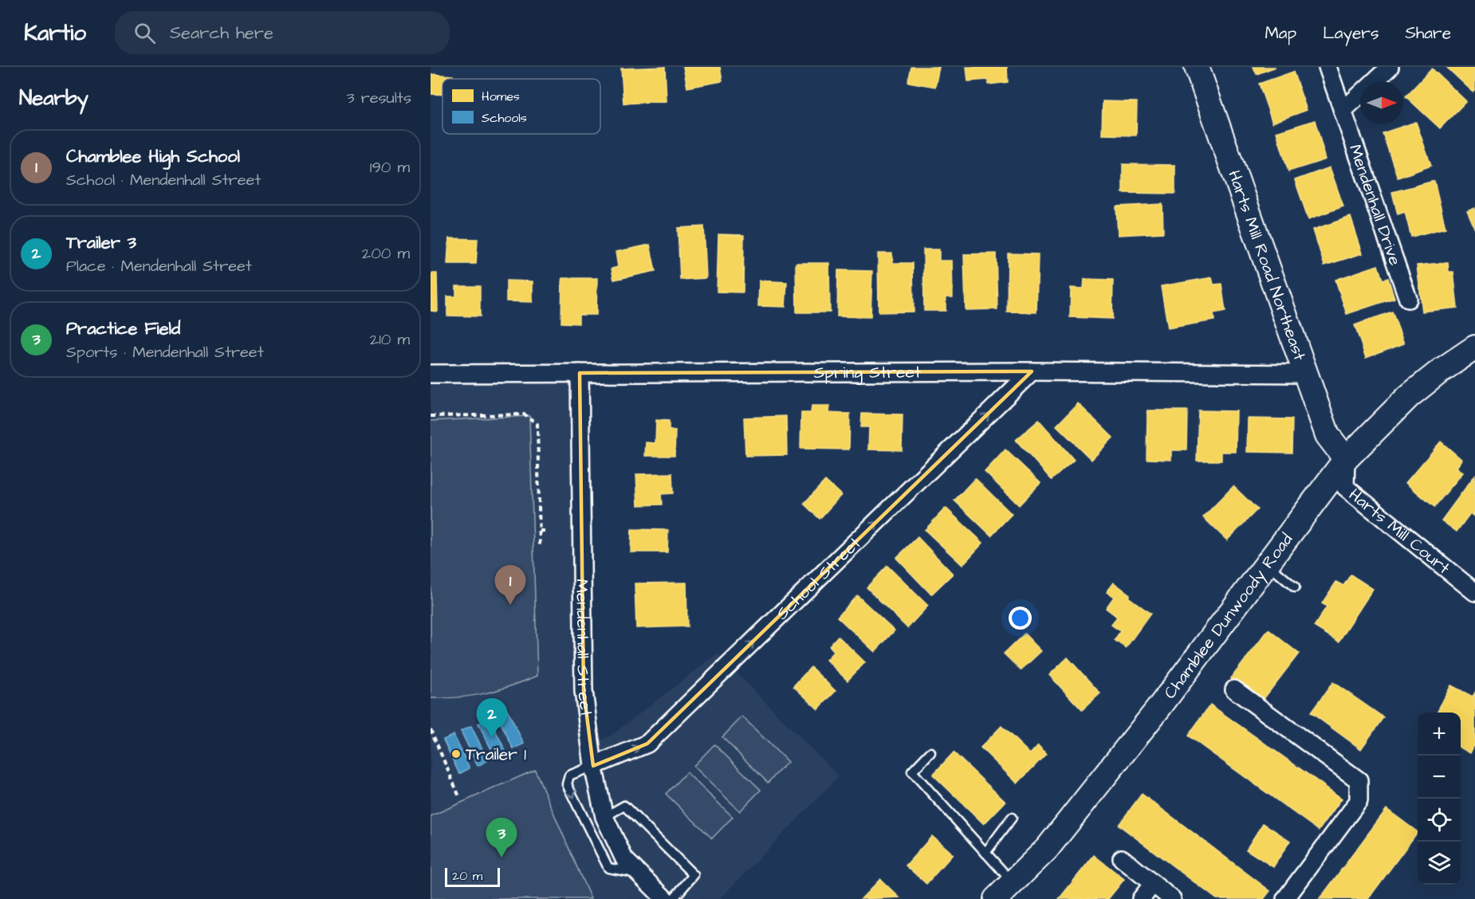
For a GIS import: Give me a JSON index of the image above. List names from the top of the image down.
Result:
{
  "streets": {
    "street": [
      "Mendenhall Drive",
      "Harts Mill Road Northeast",
      "Spring Street",
      "Harts Mill Court",
      "School Street",
      "Chamblee Dunwoody Road",
      "Mendenhall Street"
    ]
  },
  "crossings": [
    ["Harts Mill Road Northeast", "Spring Street"],
    ["Harts Mill Road Northeast", "Harts Mill Court"],
    ["Harts Mill Road Northeast", "Chamblee Dunwoody Road"],
    ["Spring Street", "School Street"],
    ["Spring Street", "Mendenhall Street"],
    ["Harts Mill Court", "Chamblee Dunwoody Road"],
    ["School Street", "Mendenhall Street"]
  ],
  "one_way": ["School Street"],
  "places": ["Trailer 1"],
  "legend": ["Homes", "Schools"],
  "scale_bar": "20 m",
  "north": "right",
  "page": {
    "header": "Kartio",
    "search": "Search here",
    "nav": ["Map", "Layers", "Share"],
    "heading": ["Nearby", "3 results"],
    "list": [
      {
        "mark": "1",
        "name": "Chamblee High School",
        "note": "School · Mendenhall Street",
        "value": "190 m"
      },
      {
        "mark": "2",
        "name": "Trailer 3",
        "note": "Place · Mendenhall Street",
        "value": "200 m"
      },
      {
        "mark": "3",
        "name": "Practice Field",
        "note": "Sports · Mendenhall Street",
        "value": "210 m"
      }
    ],
    "pins": ["1", "2", "3"],
    "map_buttons": ["+", "−"],
    "scale": "20 m"
  }
}
